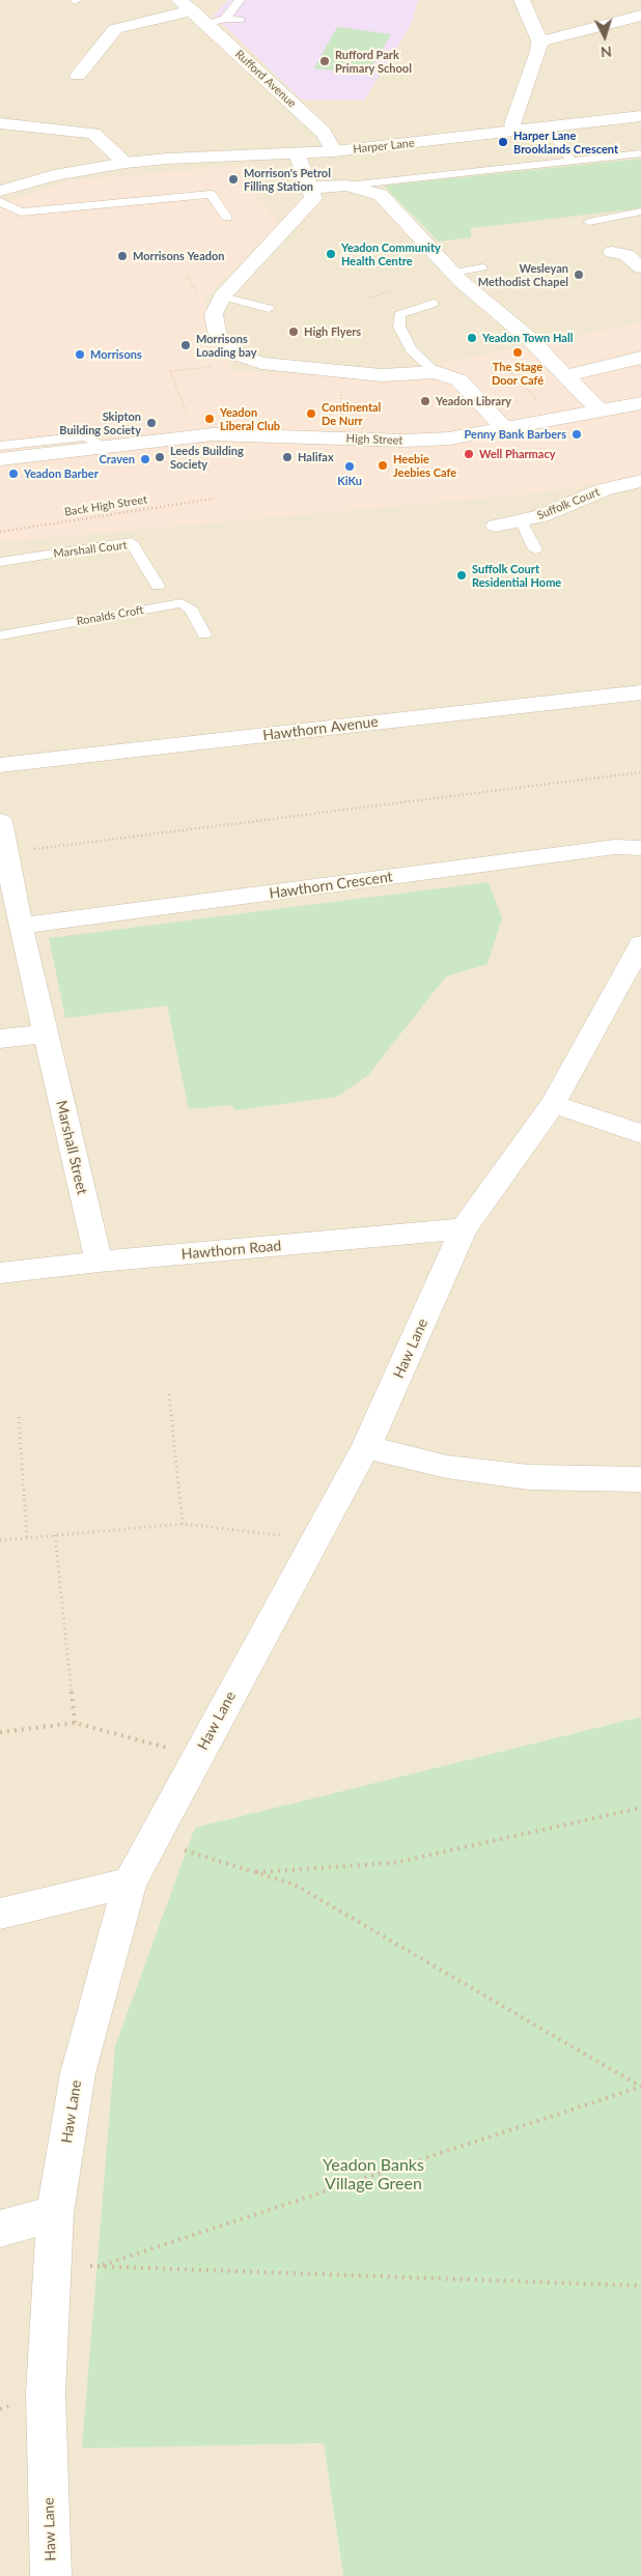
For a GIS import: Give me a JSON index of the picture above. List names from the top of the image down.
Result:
{
  "streets": {
    "street": [
      "Rufford Avenue",
      "Harper Lane",
      "High Street",
      "Suffolk Court",
      "Hawthorn Avenue",
      "Hawthorn Crescent",
      "Marshall Street",
      "Hawthorn Road",
      "Haw Lane"
    ],
    "lane": ["Marshall Court", "Ronalds Croft"],
    "path": ["Back High Street"]
  },
  "crossings": [
    ["Rufford Avenue", "Harper Lane"],
    ["Hawthorn Crescent", "Marshall Street"],
    ["Marshall Street", "Hawthorn Road"],
    ["Hawthorn Road", "Haw Lane"]
  ],
  "parks": ["Yeadon Banks Village Green"],
  "places": [
    "Rufford Park Primary School",
    "Harper Lane Brooklands Crescent",
    "Morrison's Petrol Filling Station",
    "Yeadon Community Health Centre",
    "Morrisons Yeadon",
    "Wesleyan Methodist Chapel",
    "High Flyers",
    "Yeadon Town Hall",
    "Morrisons Loading bay",
    "The Stage Door Café",
    "Morrisons",
    "Yeadon Library",
    "Continental De Nurr",
    "Yeadon Liberal Club",
    "Skipton Building Society",
    "Penny Bank Barbers",
    "Well Pharmacy",
    "Leeds Building Society",
    "Halifax",
    "Craven",
    "Heebie Jeebies Cafe",
    "KiKu",
    "Yeadon Barber",
    "Suffolk Court Residential Home"
  ],
  "north": "bottom"
}
